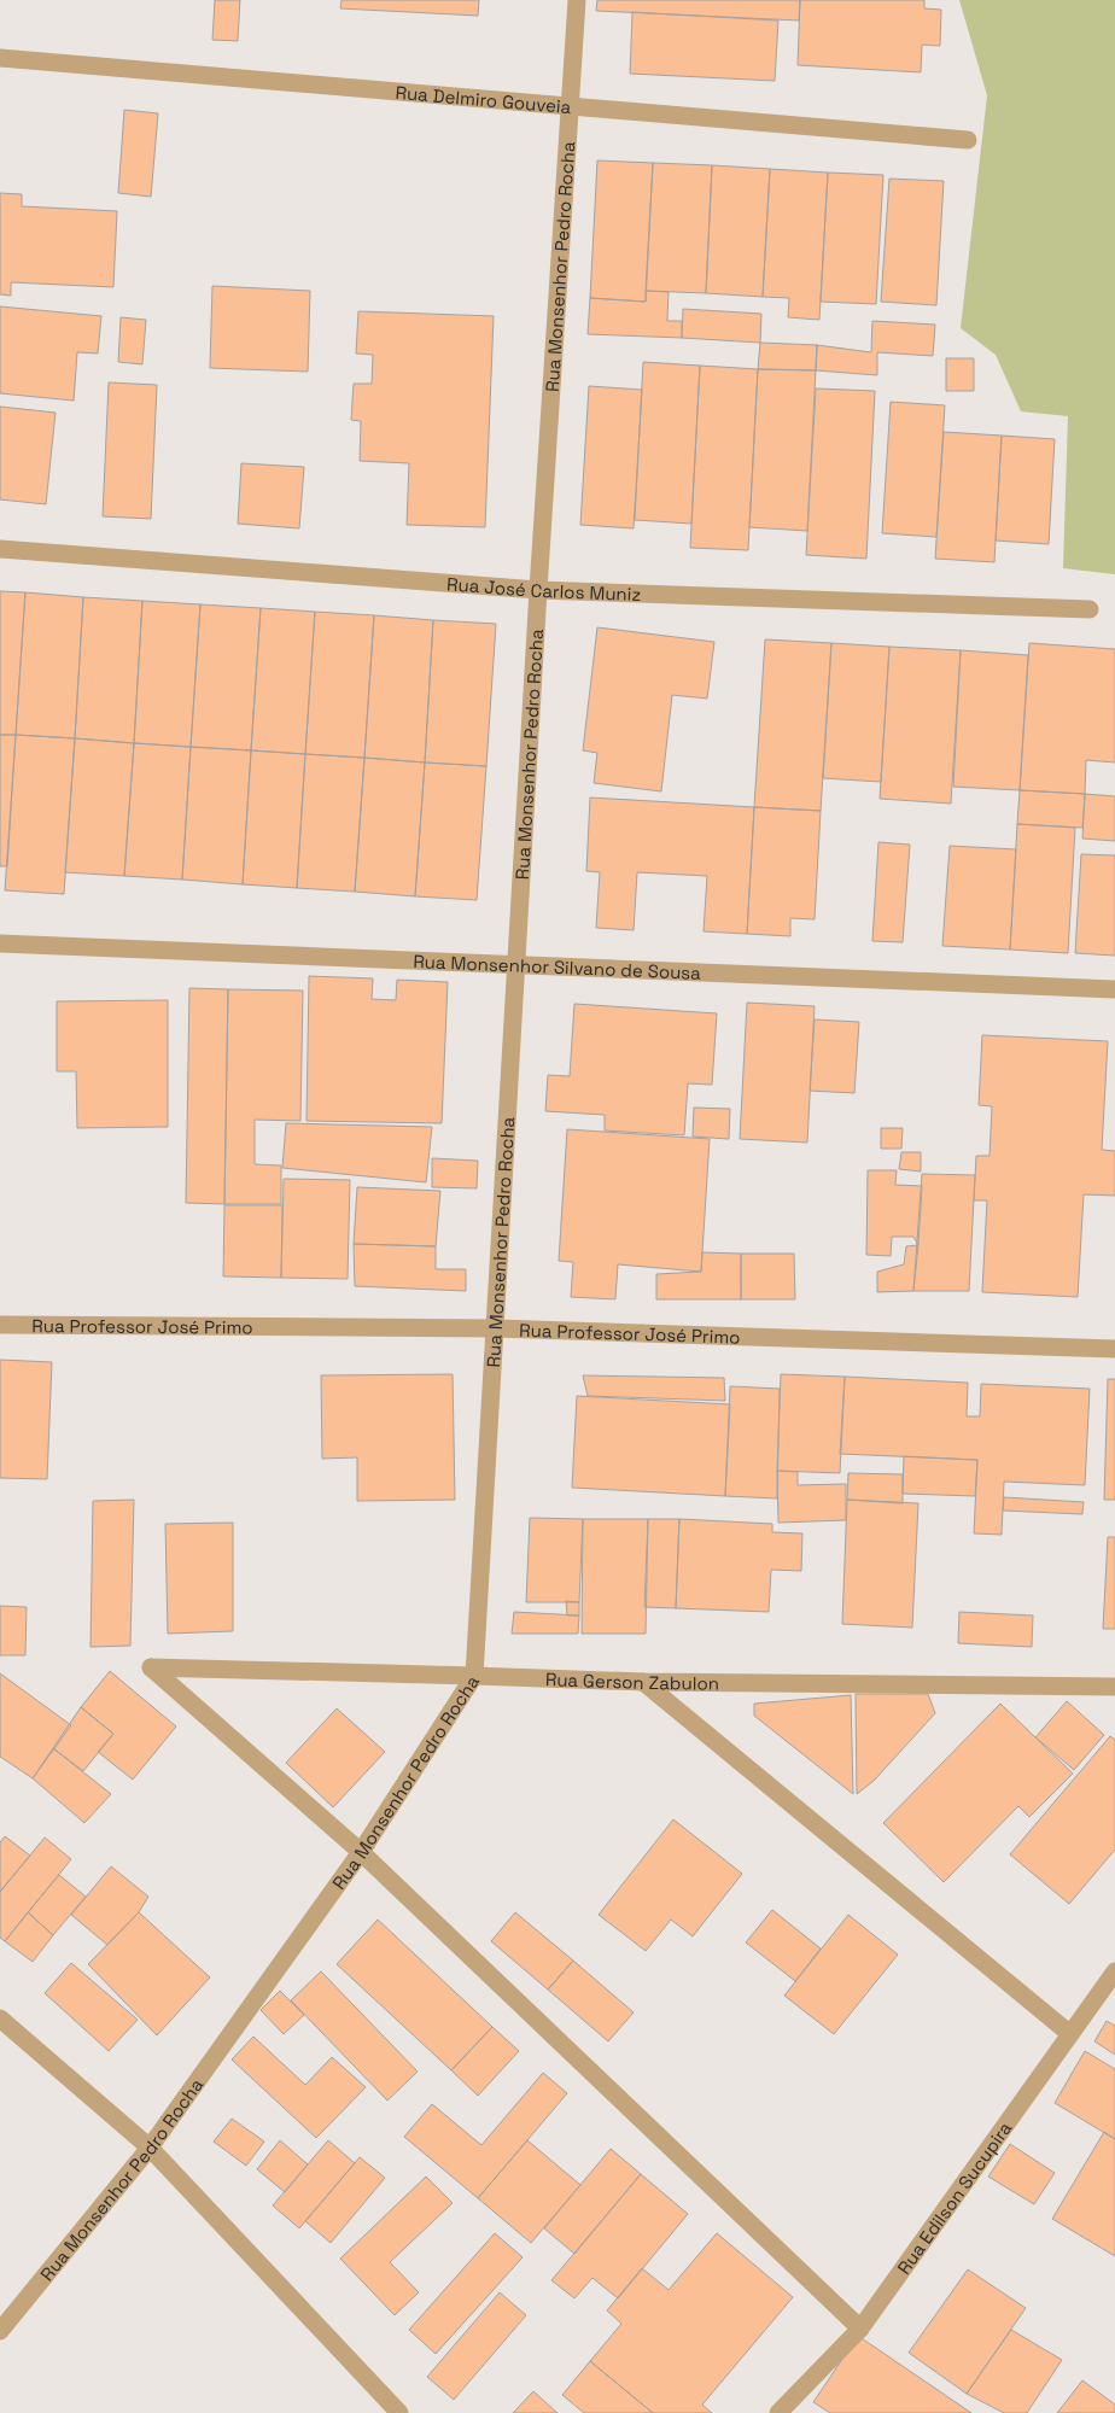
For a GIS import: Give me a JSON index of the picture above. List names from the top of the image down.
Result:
{
  "streets": {
    "street": [
      "Rua Delmiro Gouveia",
      "Rua Monsenhor Pedro Rocha",
      "Rua José Carlos Muniz",
      "Rua Monsenhor Silvano de Sousa",
      "Rua Professor José Primo",
      "Rua Gerson Zabulon",
      "Rua Edilson Sucupira"
    ]
  },
  "crossings": [
    ["Rua Delmiro Gouveia", "Rua Monsenhor Pedro Rocha"],
    ["Rua Monsenhor Pedro Rocha", "Rua José Carlos Muniz"],
    ["Rua Monsenhor Pedro Rocha", "Rua Monsenhor Silvano de Sousa"],
    ["Rua Monsenhor Pedro Rocha", "Rua Professor José Primo"],
    ["Rua Monsenhor Pedro Rocha", "Rua Gerson Zabulon"]
  ]
}
